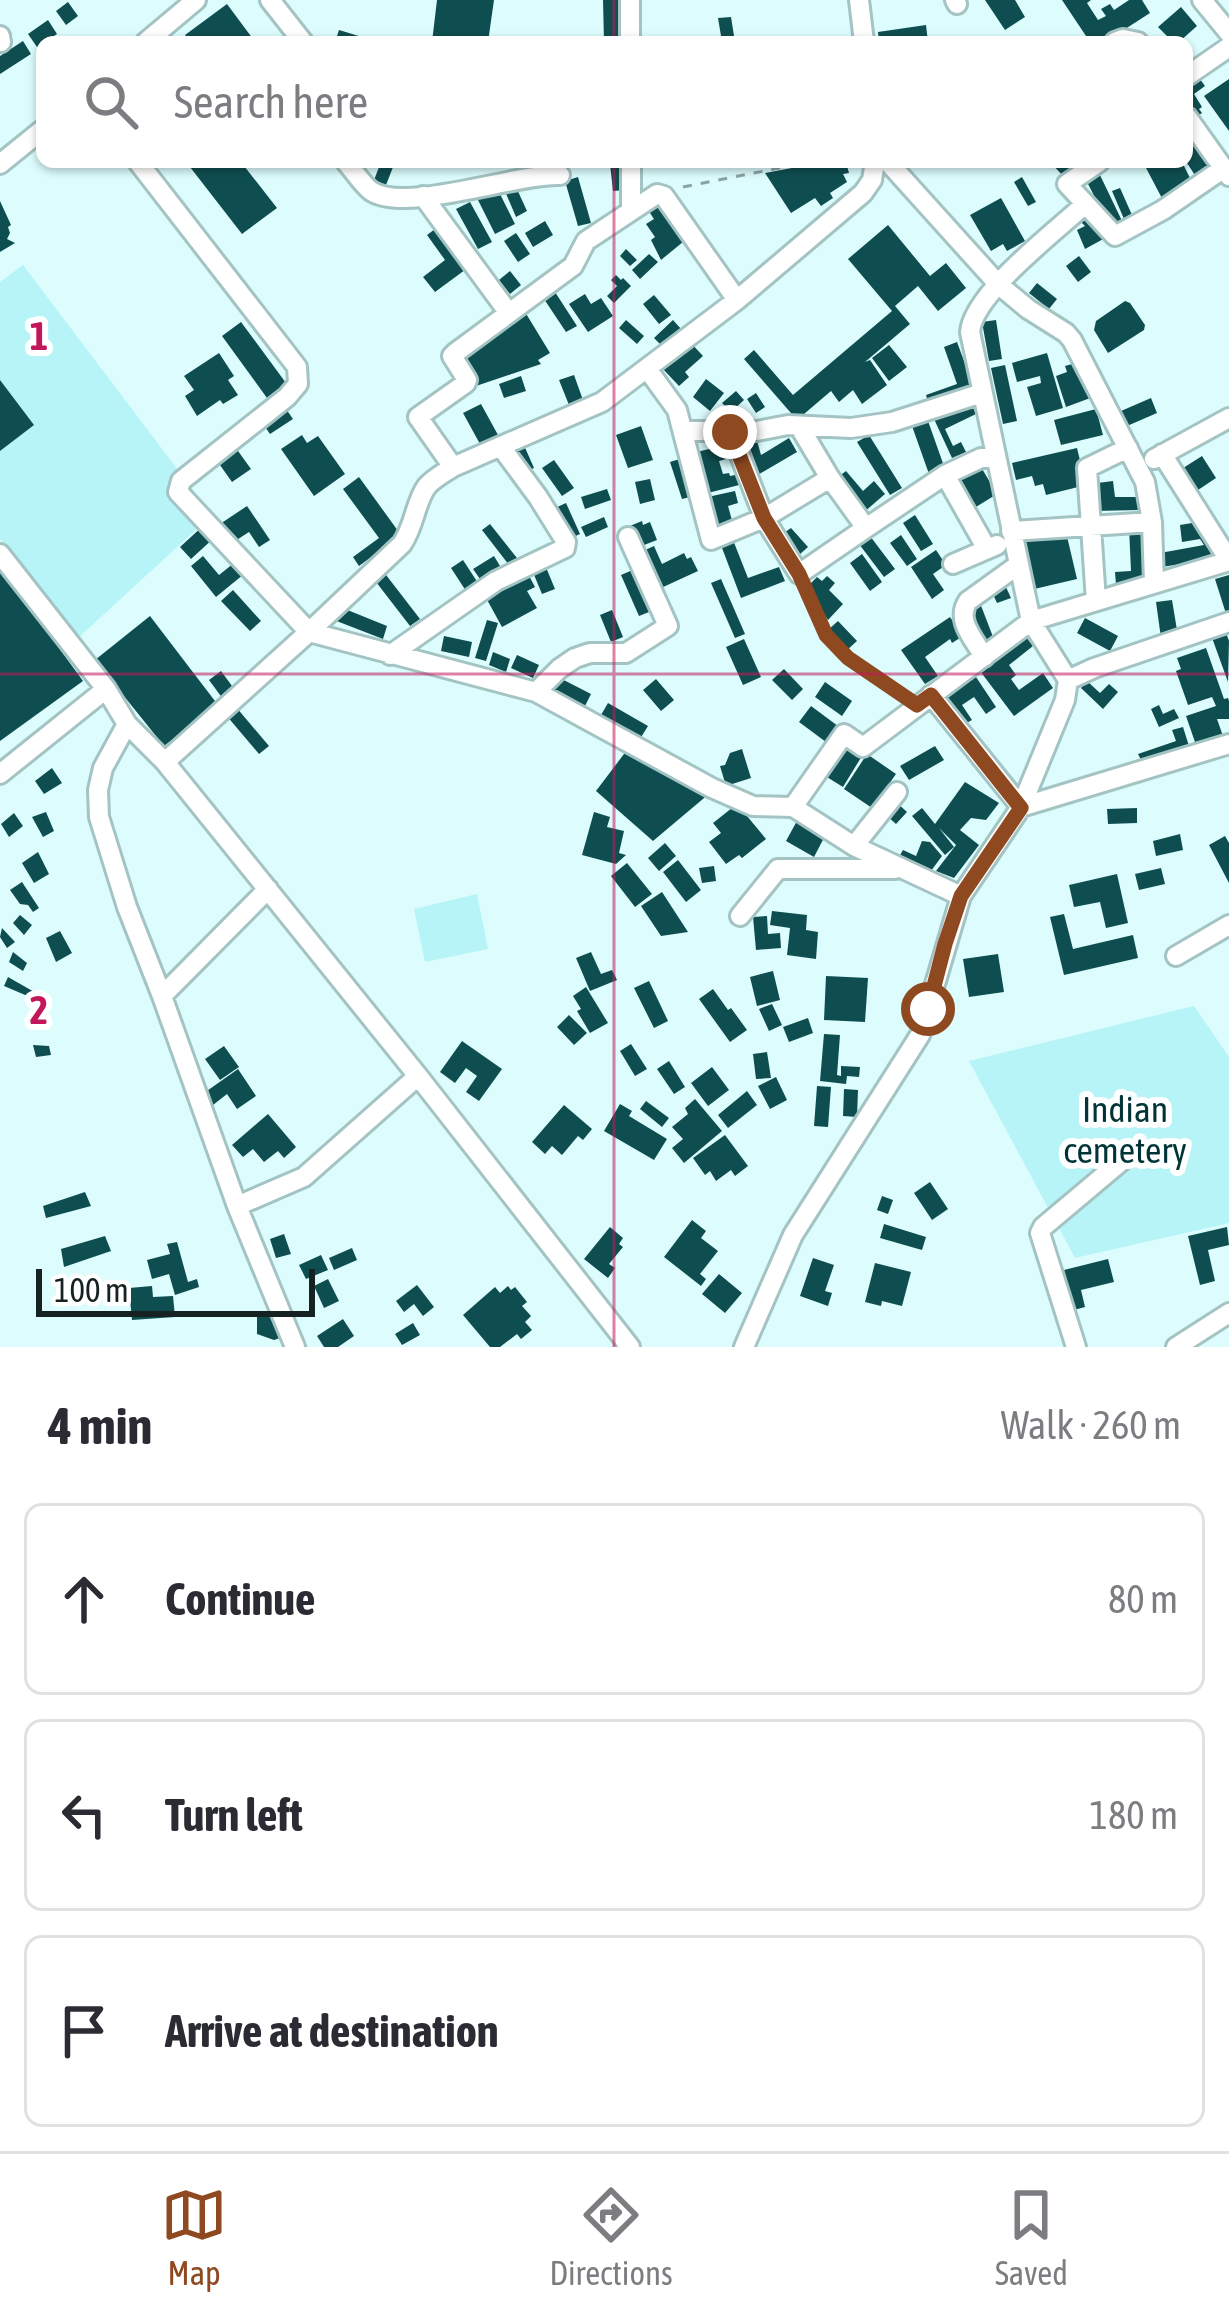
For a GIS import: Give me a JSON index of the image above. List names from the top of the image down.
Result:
{
  "parks": ["Indian cemetery"],
  "scale_bar": "100 m",
  "page": {
    "search": "Search here",
    "scale": "100 m",
    "heading": ["4 min", "Walk · 260 m"],
    "list": [
      ["Continue", "80 m"],
      ["Turn left", "180 m"],
      "Arrive at destination"
    ],
    "nav": ["Map", "Directions", "Saved"]
  },
  "grid": {
    "rows": ["1", "2"]
  }
}
